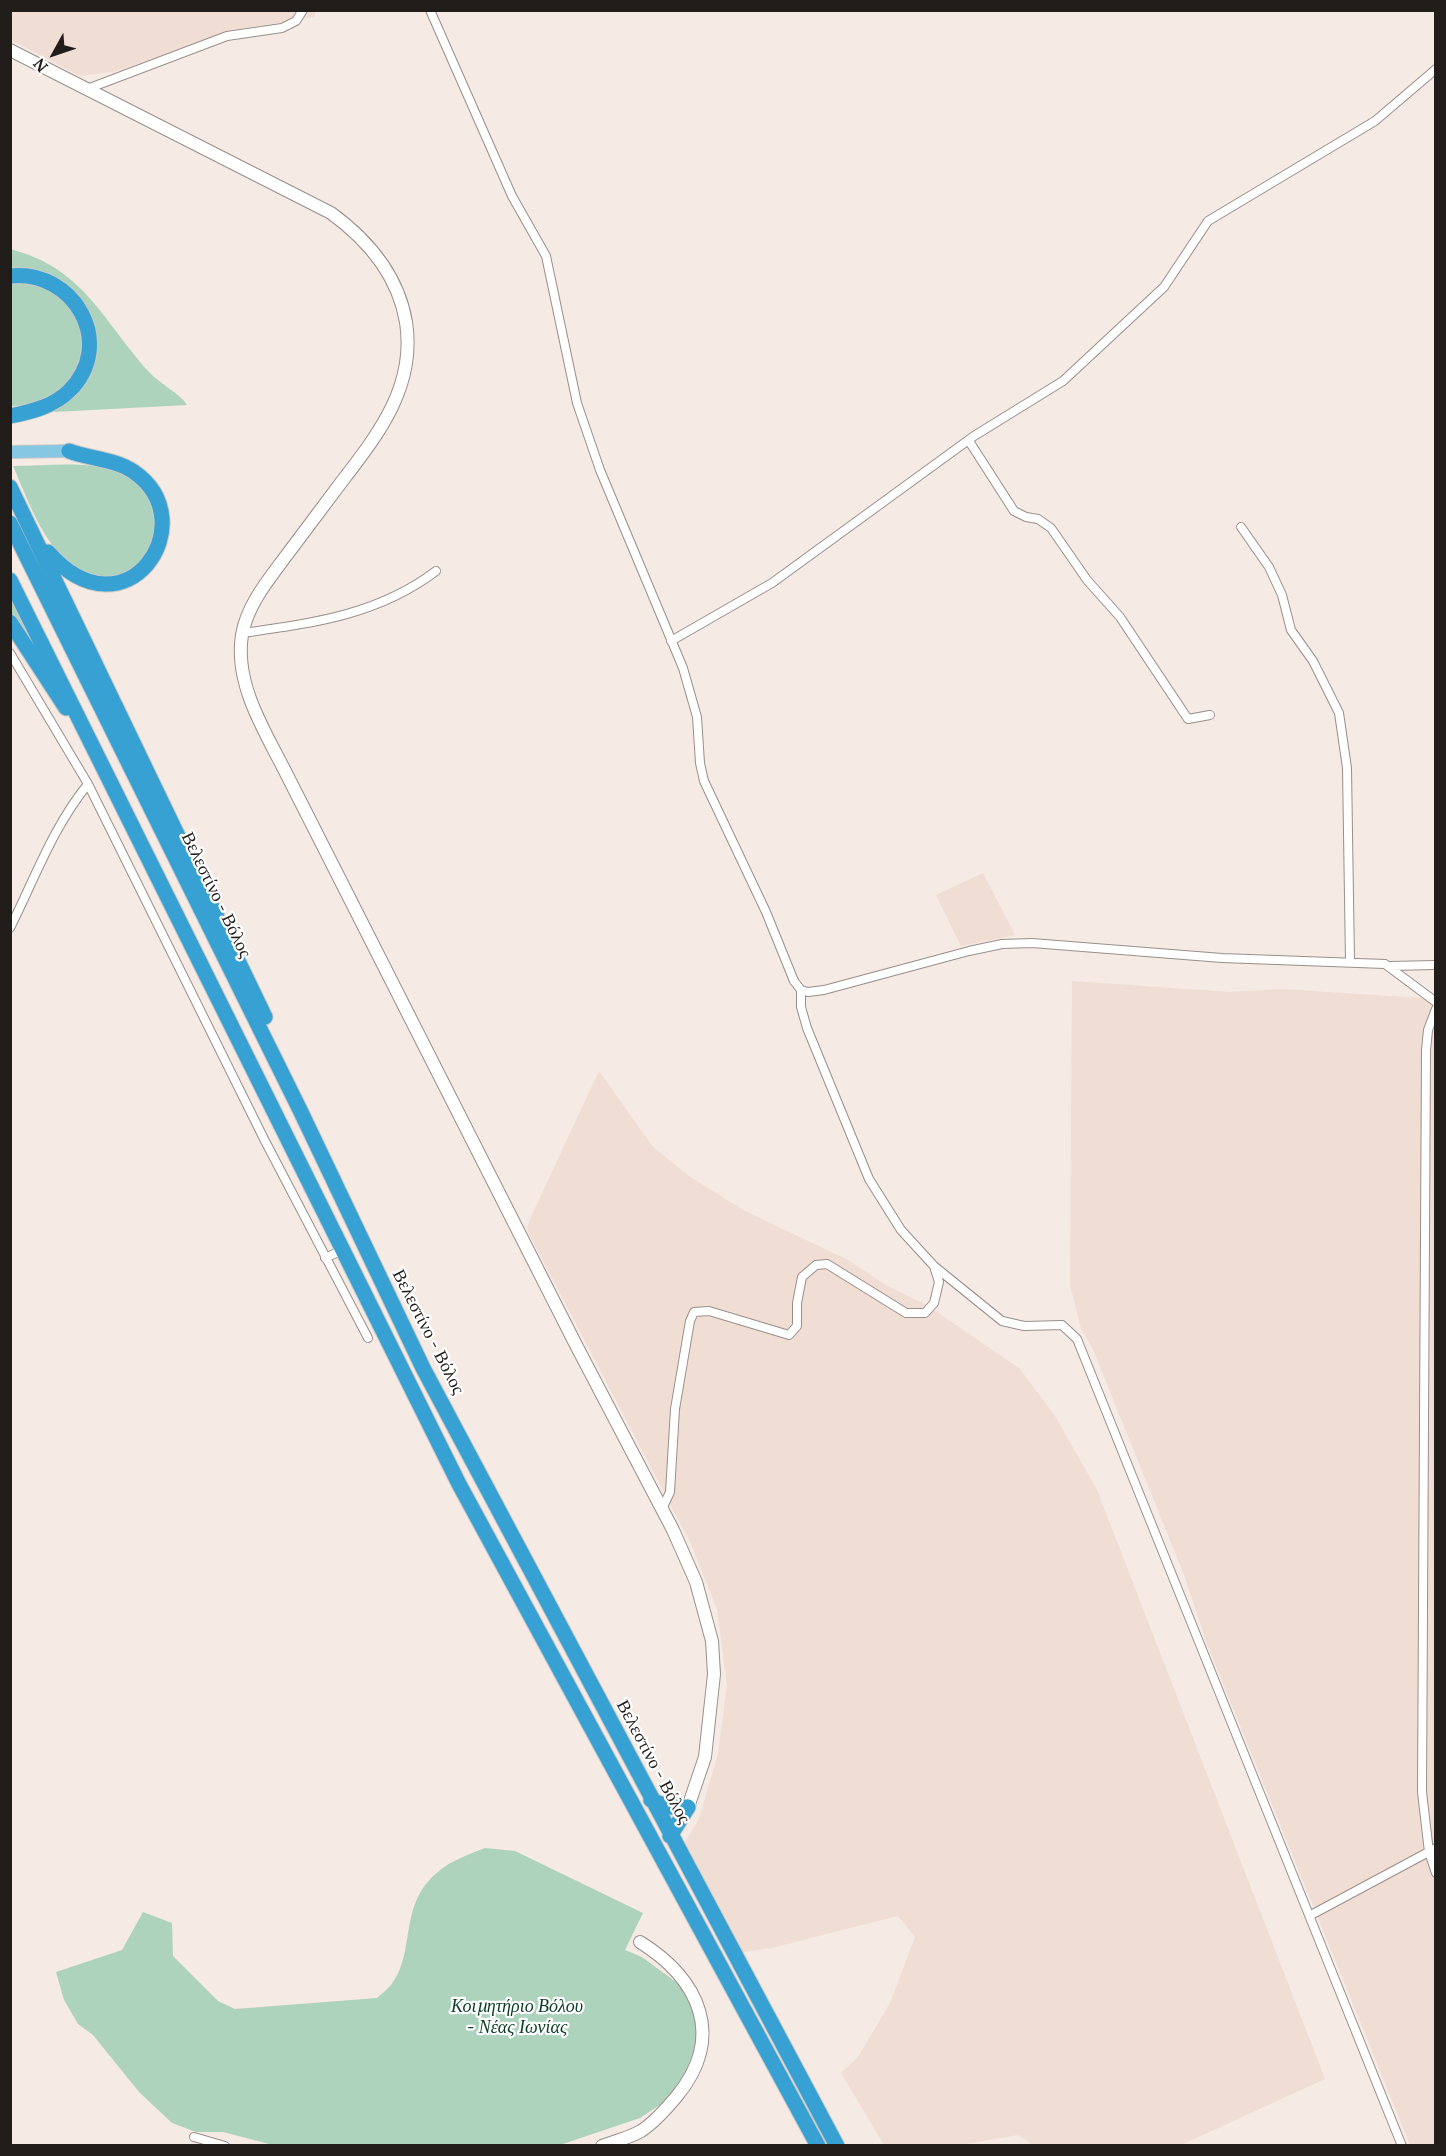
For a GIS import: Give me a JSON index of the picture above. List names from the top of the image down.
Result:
{
  "streets": {
    "highway": ["Βελεστίνο - Βόλος"]
  },
  "parks": ["Κοιμητήριο Βόλου - Νέας Ιωνίας"],
  "north": "bottom left"
}
